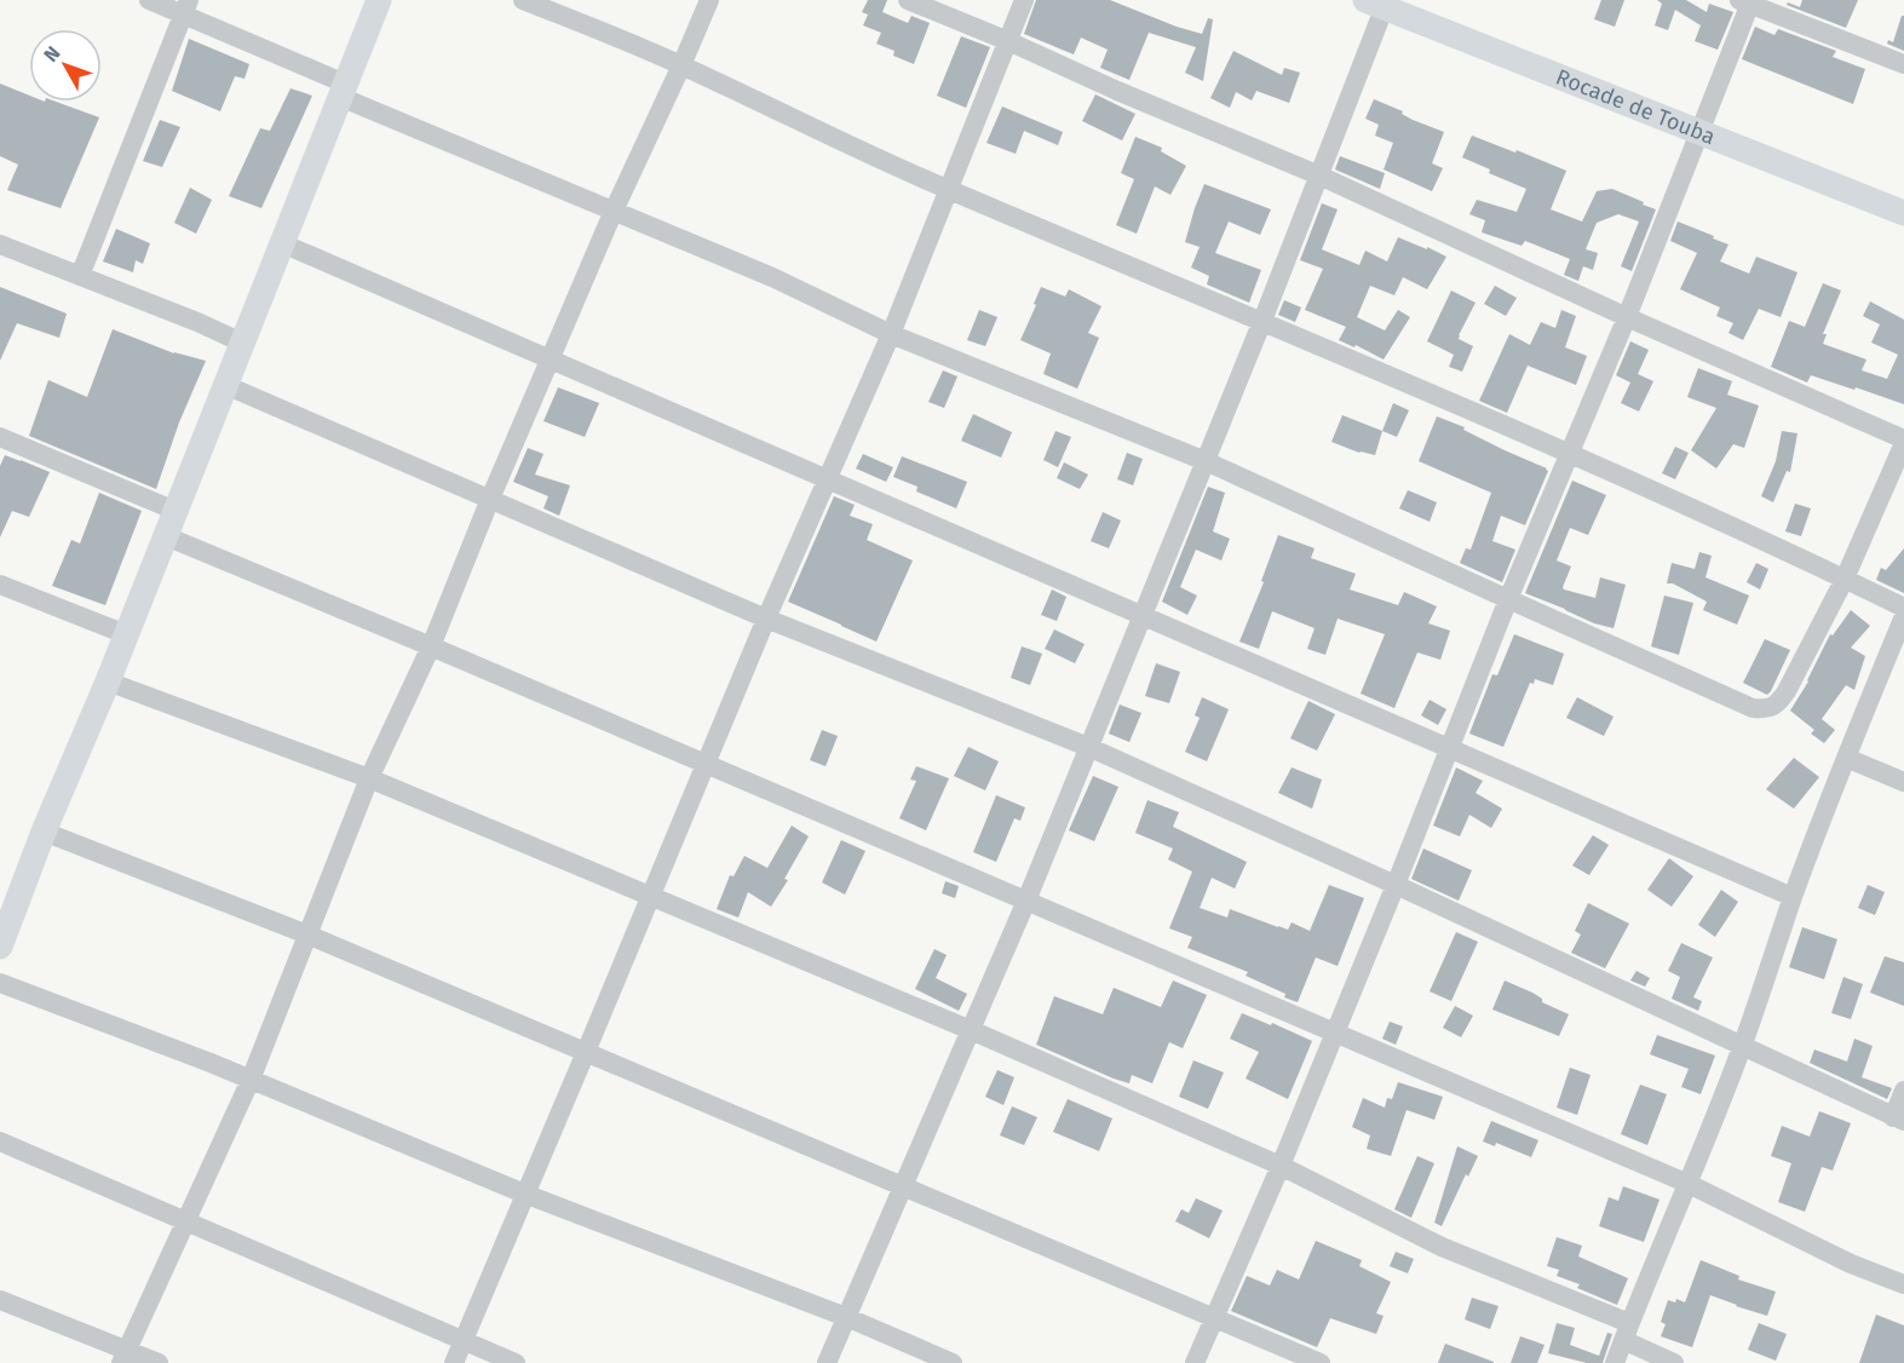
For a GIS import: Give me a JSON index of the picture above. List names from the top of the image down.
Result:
{
  "streets": {
    "main road": ["Rocade de Touba"]
  },
  "north": "top left"
}
